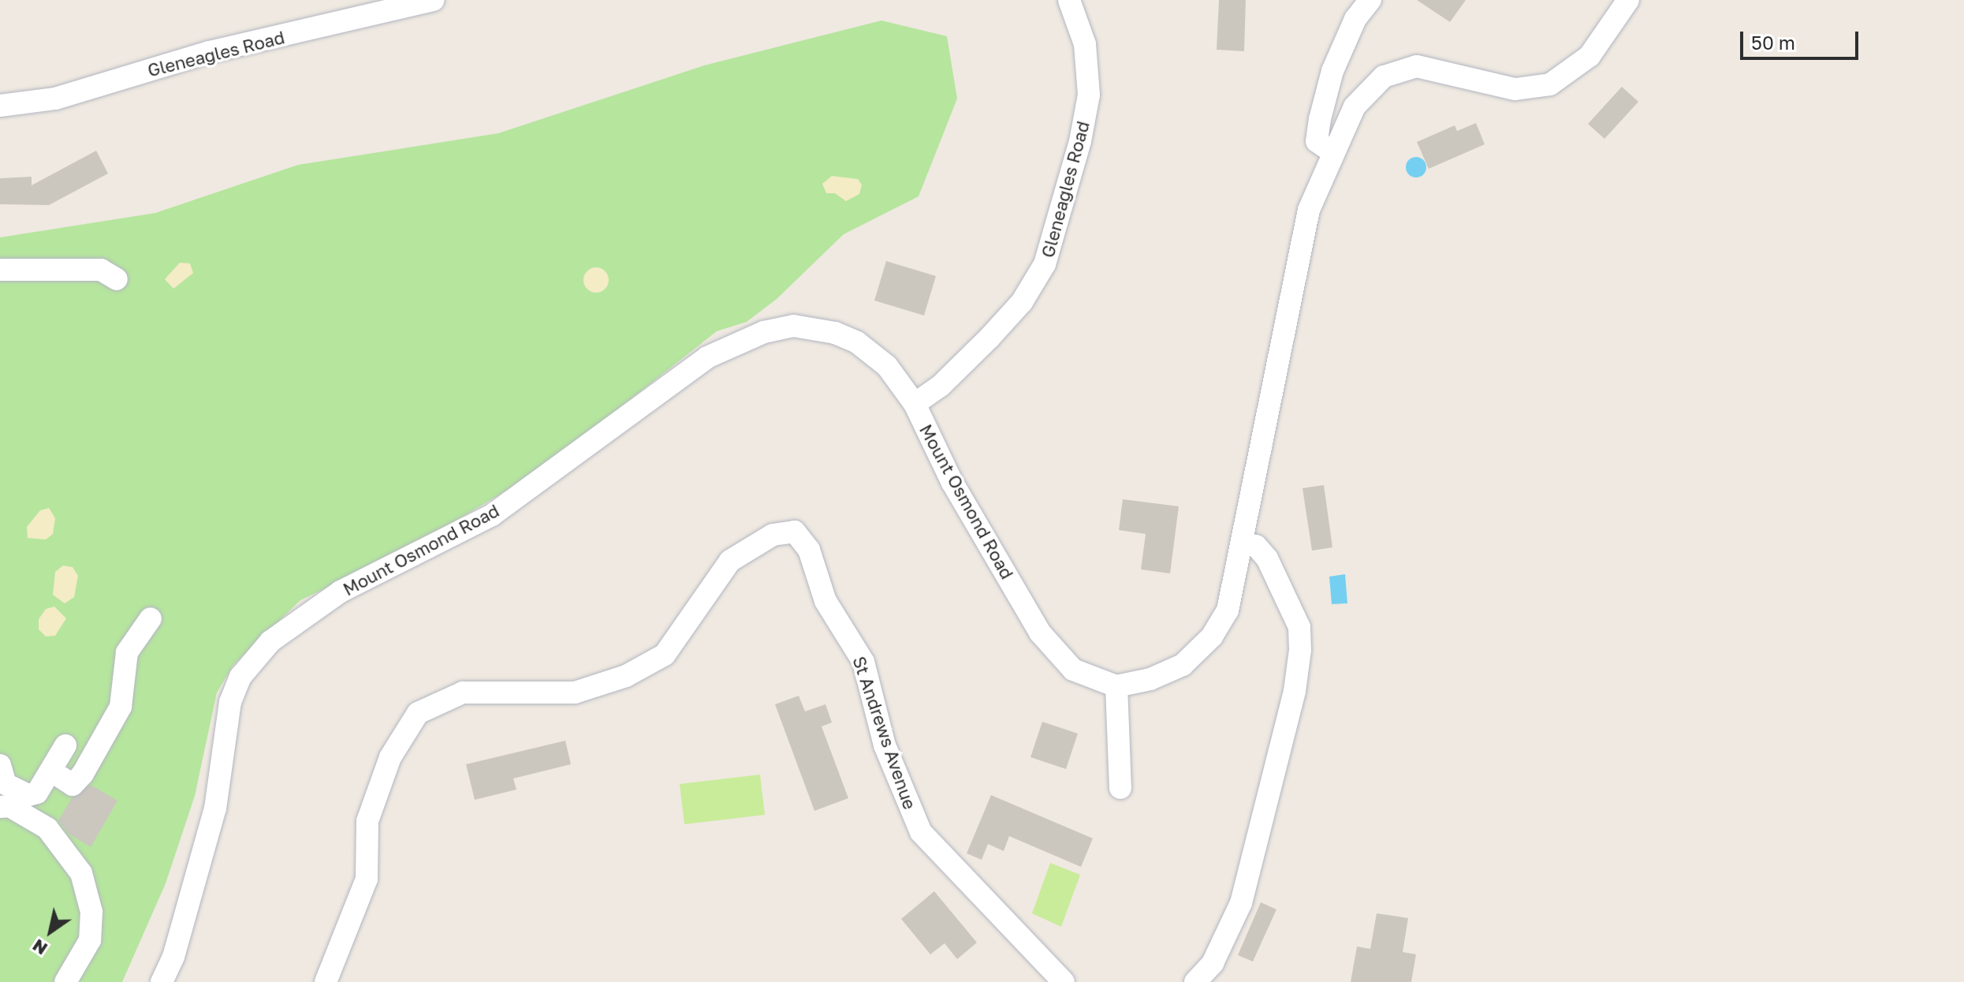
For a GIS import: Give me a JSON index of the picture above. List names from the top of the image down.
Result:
{
  "streets": {
    "street": ["Gleneagles Road", "Mount Osmond Road", "St Andrews Avenue"]
  },
  "crossings": [
    ["Gleneagles Road", "Mount Osmond Road"]
  ],
  "scale_bar": "50 m",
  "north": "bottom left"
}
